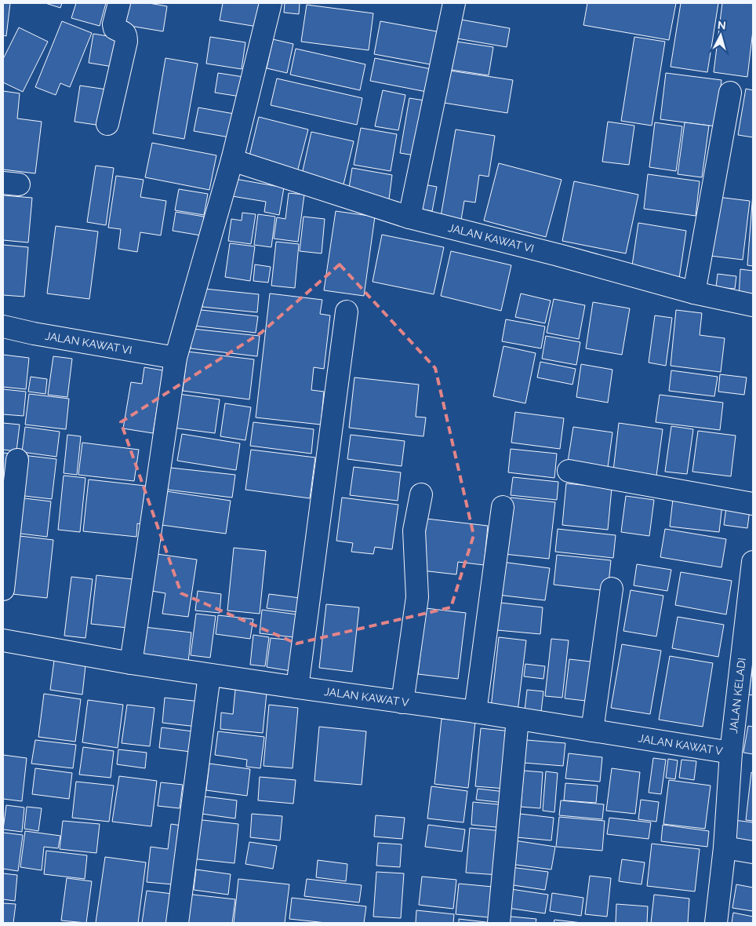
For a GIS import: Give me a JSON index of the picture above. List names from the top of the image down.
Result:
{
  "streets": {
    "street": ["JALAN KAWAT VI", "JALAN KELADI", "JALAN KAWAT V"]
  },
  "crossings": [
    ["JALAN KELADI", "JALAN KAWAT V"]
  ],
  "north": "top"
}
